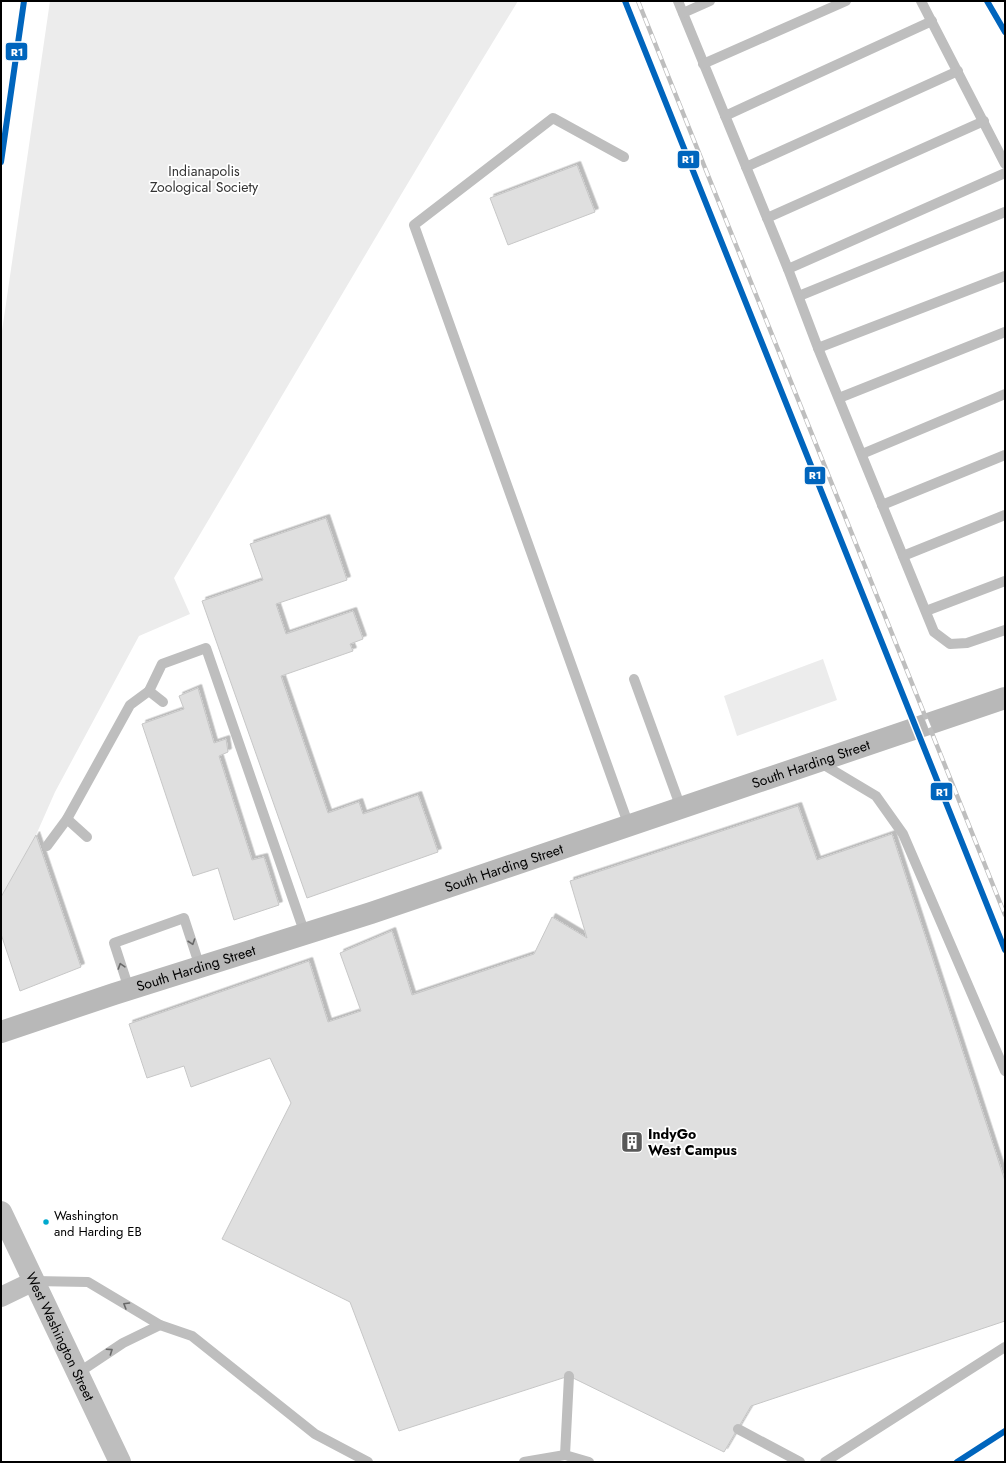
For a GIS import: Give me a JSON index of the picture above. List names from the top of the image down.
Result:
{
  "streets": {
    "main road": ["West Washington Street"],
    "street": ["South Harding Street"]
  },
  "parks": ["Indianapolis Zoological Society"],
  "places": {
    "building": ["IndyGo West Campus"],
    "other": ["Washington and Harding EB"]
  },
  "lines": ["transit line R1"]
}
